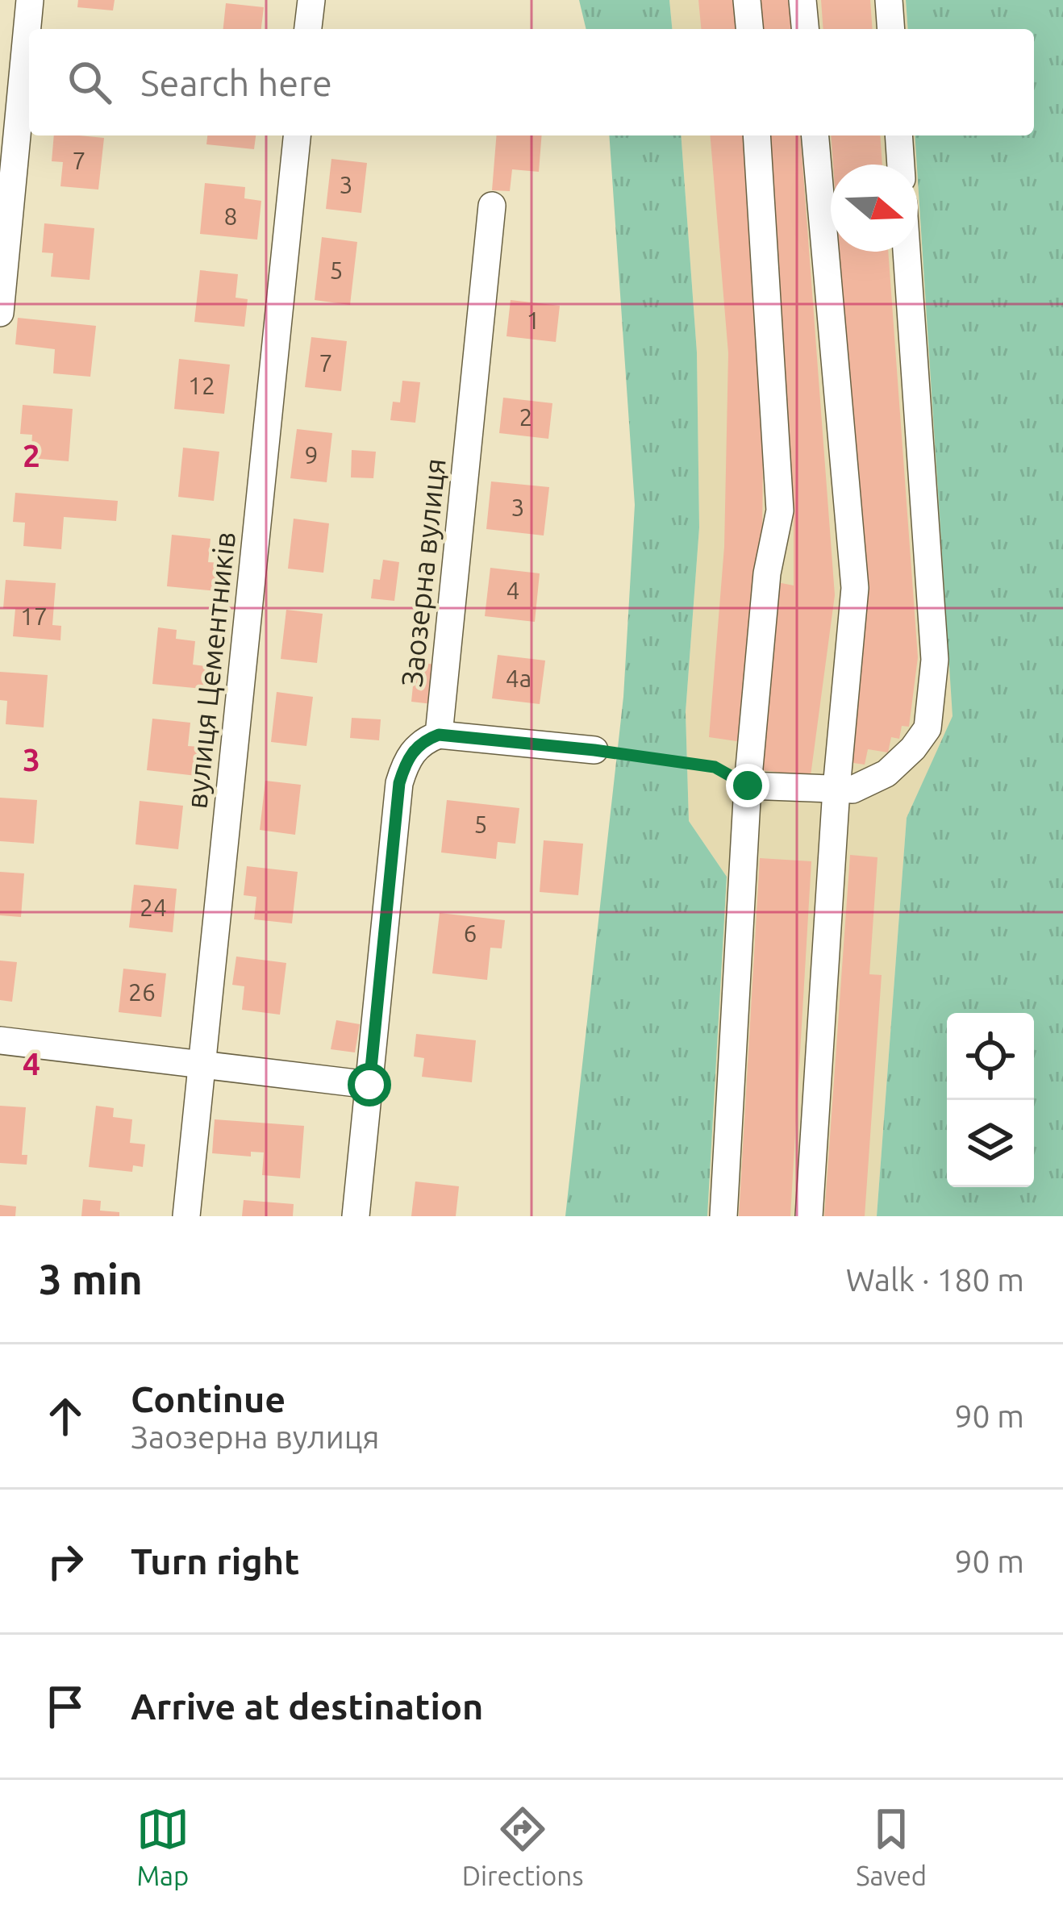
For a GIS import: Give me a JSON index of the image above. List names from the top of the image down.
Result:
{
  "streets": {
    "street": ["Заозерна вулиця", "вулиця Цементників"]
  },
  "house_numbers": [
    "7",
    "3",
    "8",
    "5",
    "1",
    "7",
    "12",
    "2",
    "9",
    "3",
    "4",
    "17",
    "4а",
    "5",
    "24",
    "6",
    "26"
  ],
  "north": "right",
  "page": {
    "search": "Search here",
    "heading": ["3 min", "Walk · 180 m"],
    "list": [
      ["Continue", "Заозерна вулиця", "90 m"],
      ["Turn right", "90 m"],
      "Arrive at destination"
    ],
    "nav": ["Map", "Directions", "Saved"]
  },
  "grid": {
    "rows": ["2", "3", "4"]
  }
}
